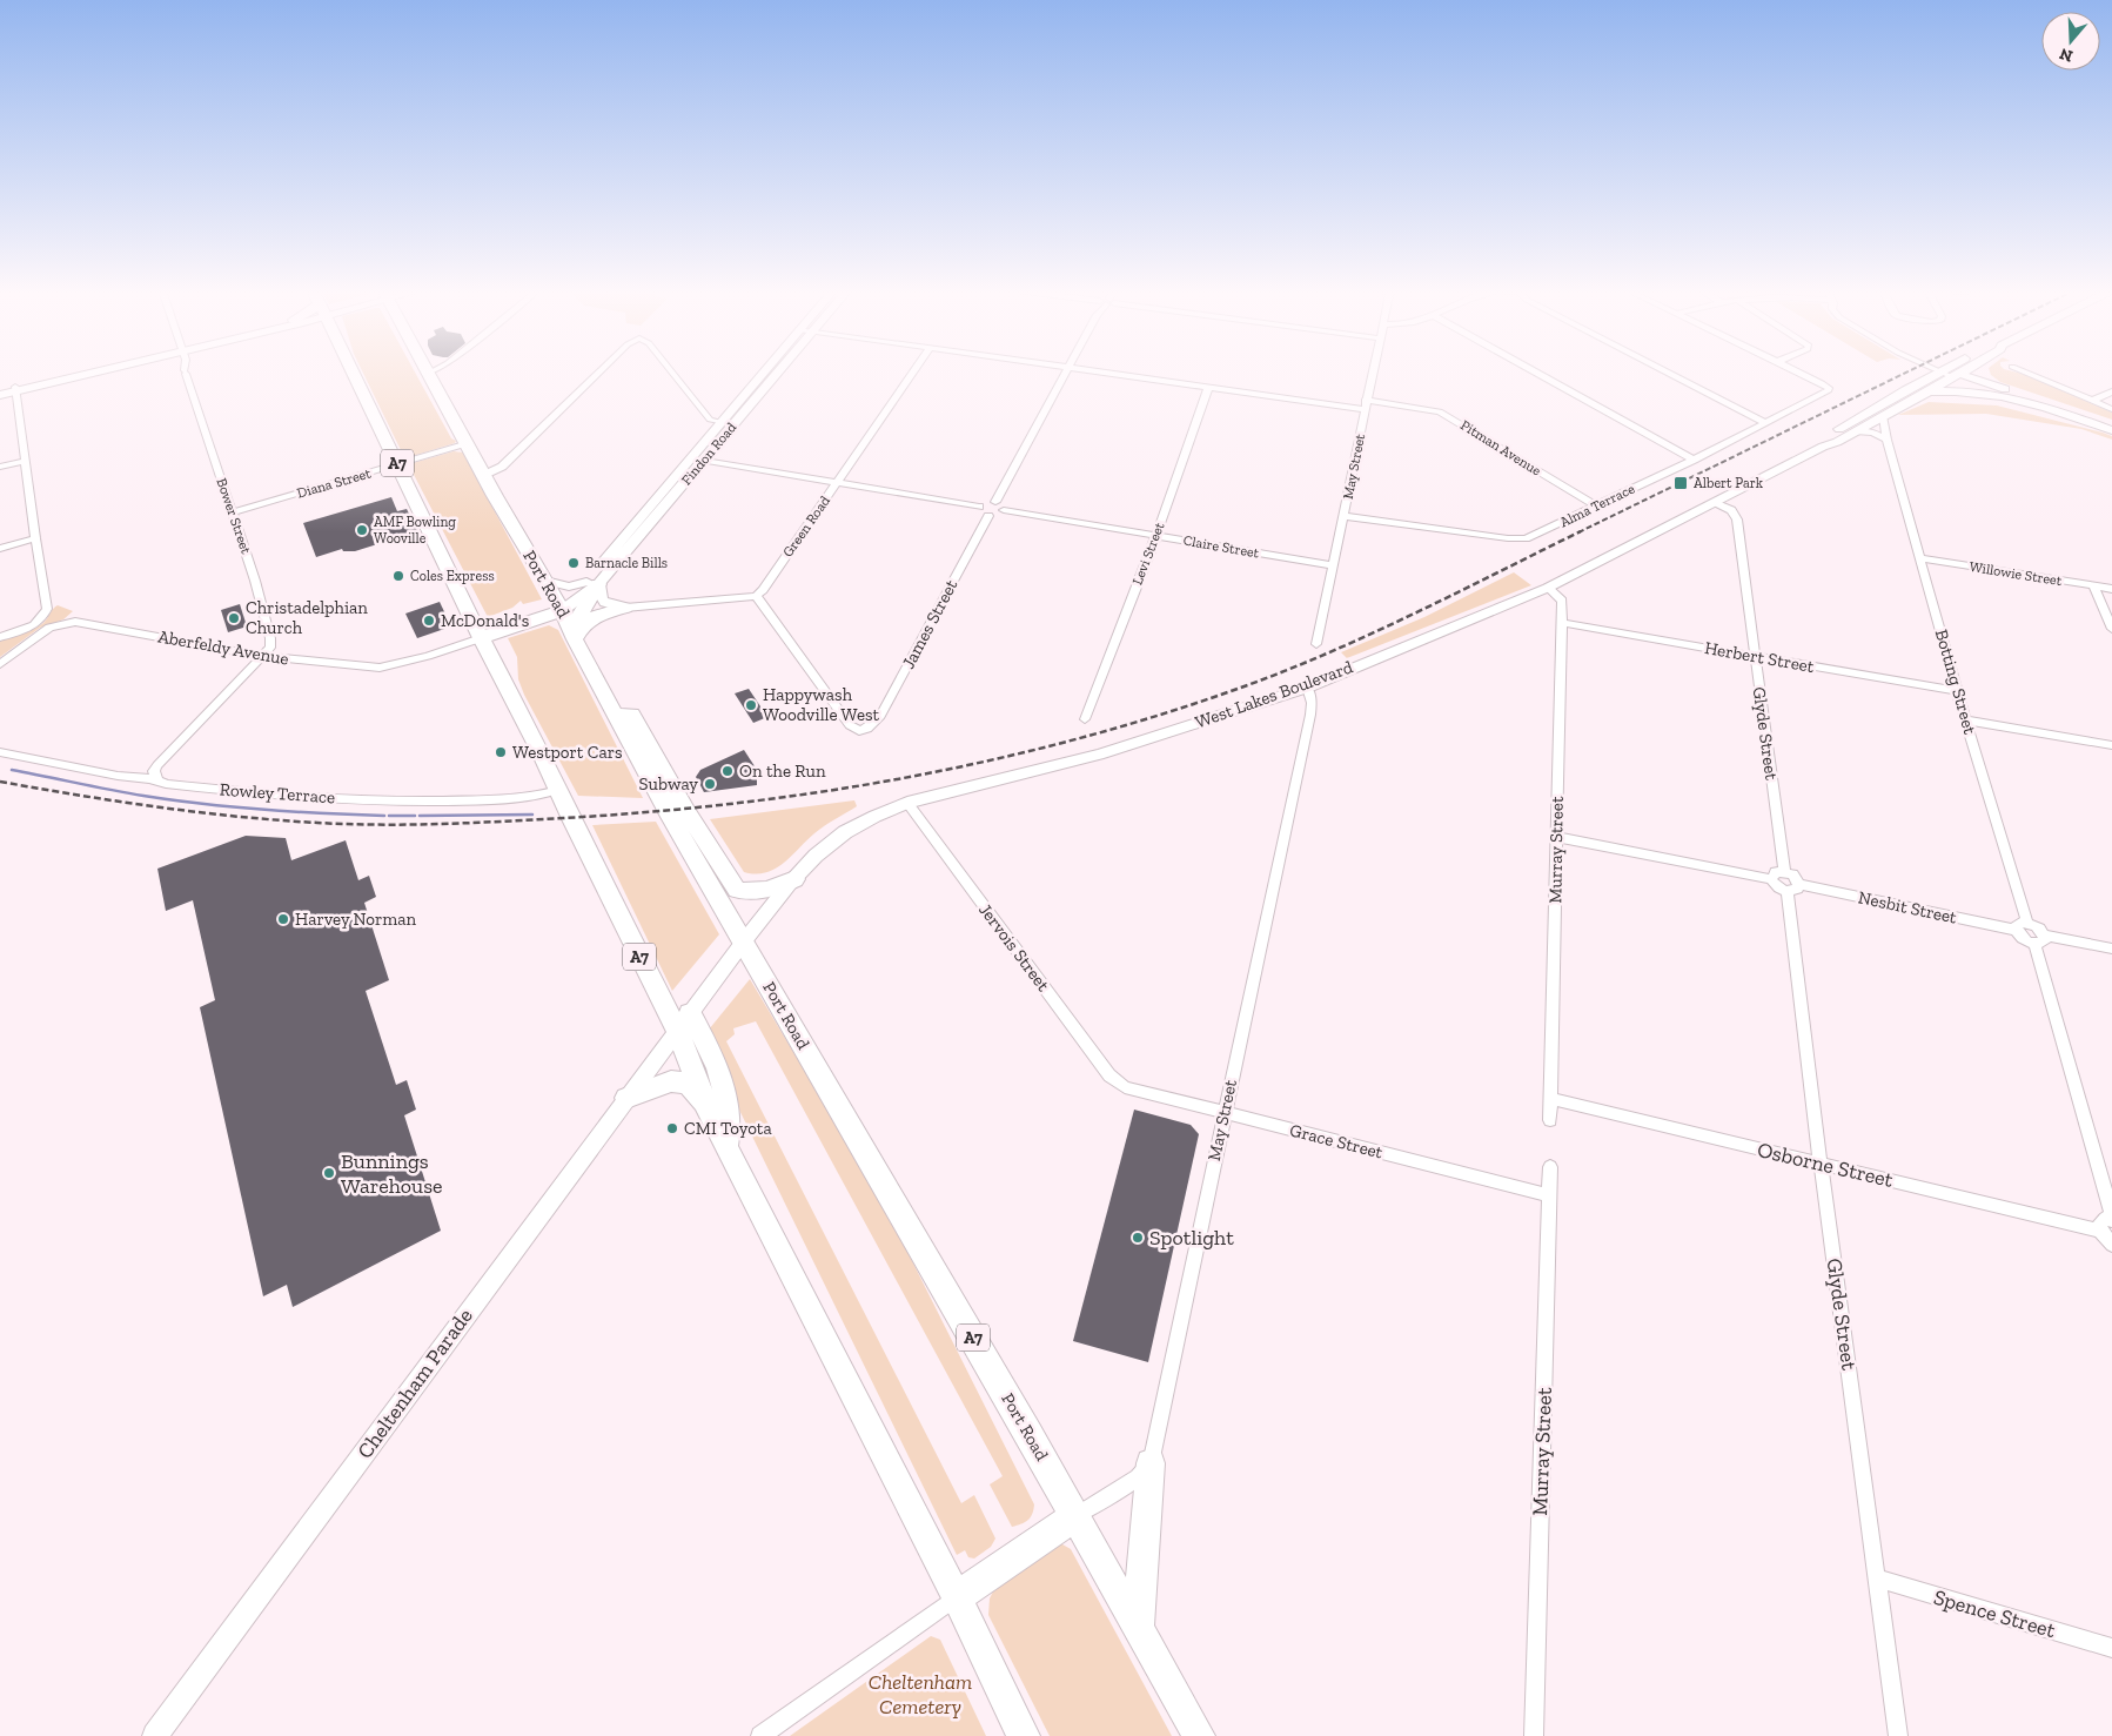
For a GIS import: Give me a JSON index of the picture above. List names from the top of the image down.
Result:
{
  "streets": {
    "highway": ["A7", "Port Road"],
    "main road": ["Findon Road", "West Lakes Boulevard", "Cheltenham Parade"],
    "street": [
      "Pitman Avenue",
      "May Street",
      "Diana Street",
      "Alma Terrace",
      "Bower Street",
      "Green Road",
      "Claire Street",
      "Levi Street",
      "Willowie Street",
      "James Street",
      "Aberfeldy Avenue",
      "Herbert Street",
      "Botting Street",
      "Glyde Street",
      "Rowley Terrace",
      "Murray Street",
      "Nesbit Street",
      "Jervois Street",
      "Grace Street",
      "Osborne Street",
      "Spence Street"
    ]
  },
  "crossings": [
    ["Pitman Avenue", "May Street"],
    ["Pitman Avenue", "Alma Terrace"],
    ["Pitman Avenue", "Levi Street"],
    ["Findon Road", "Port Road"],
    ["A7", "Diana Street"],
    ["A7", "Aberfeldy Avenue"],
    ["A7", "West Lakes Boulevard"],
    ["A7", "Rowley Terrace"],
    ["A7", "Cheltenham Parade"],
    ["May Street", "Alma Terrace"],
    ["May Street", "Claire Street"],
    ["May Street", "West Lakes Boulevard"],
    ["May Street", "Grace Street"],
    ["Diana Street", "Bower Street"],
    ["Diana Street", "Port Road"],
    ["Bower Street", "Aberfeldy Avenue"],
    ["Green Road", "James Street"],
    ["Claire Street", "Levi Street"],
    ["Willowie Street", "Botting Street"],
    ["Port Road", "West Lakes Boulevard"],
    ["Herbert Street", "Botting Street"],
    ["Herbert Street", "Glyde Street"],
    ["Herbert Street", "Murray Street"],
    ["Botting Street", "West Lakes Boulevard"],
    ["West Lakes Boulevard", "Glyde Street"],
    ["West Lakes Boulevard", "Murray Street"],
    ["West Lakes Boulevard", "Jervois Street"],
    ["West Lakes Boulevard", "Cheltenham Parade"],
    ["Glyde Street", "Nesbit Street"],
    ["Glyde Street", "Osborne Street"],
    ["Glyde Street", "Spence Street"],
    ["Murray Street", "Grace Street"],
    ["Murray Street", "Osborne Street"],
    ["Jervois Street", "Grace Street"]
  ],
  "parks": ["Cheltenham Cemetery"],
  "places": {
    "transit": ["Albert Park"],
    "other": [
      "AMF Bowling Wooville",
      "Barnacle Bills",
      "Coles Express",
      "Christadelphian Church",
      "McDonald's",
      "Happywash Woodville West",
      "Westport Cars",
      "On the Run",
      "Subway",
      "Harvey Norman",
      "CMI Toyota",
      "Bunnings Warehouse",
      "Spotlight"
    ]
  },
  "north": "bottom"
}
